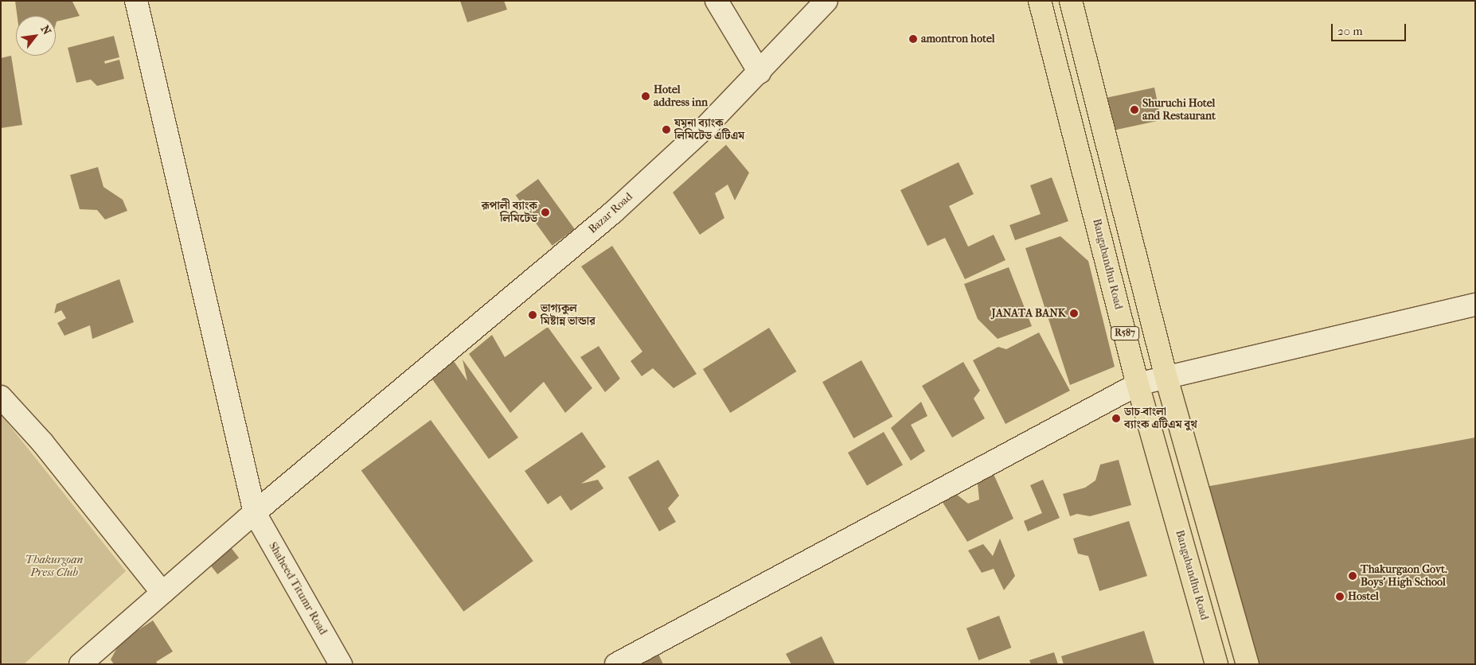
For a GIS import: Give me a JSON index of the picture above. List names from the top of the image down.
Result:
{
  "streets": {
    "main road": ["Bangabandhu Road", "R587"],
    "street": ["Bazar Road", "Shaheed Titumr Road"]
  },
  "crossings": [
    ["Bazar Road", "Shaheed Titumr Road"]
  ],
  "parks": ["Thakurgoan Press Club"],
  "places": [
    "amontron hotel",
    "Hotel address inn",
    "Shuruchi Hotel and Restaurant",
    "যমুনা ব্যাংক লিমিটেড এটিএম",
    "রূপালী ব্যাংক লিমিটেড",
    "JANATA BANK",
    "ভাগ্যকুল মিষ্টান্ন ভান্ডার",
    "ডাচ-বাংলা ব্যাংক এটিএম বুথ",
    "Thakurgaon Govt. Boys' High School",
    "Hostel"
  ],
  "scale_bar": "20 m",
  "north": "top right"
}
